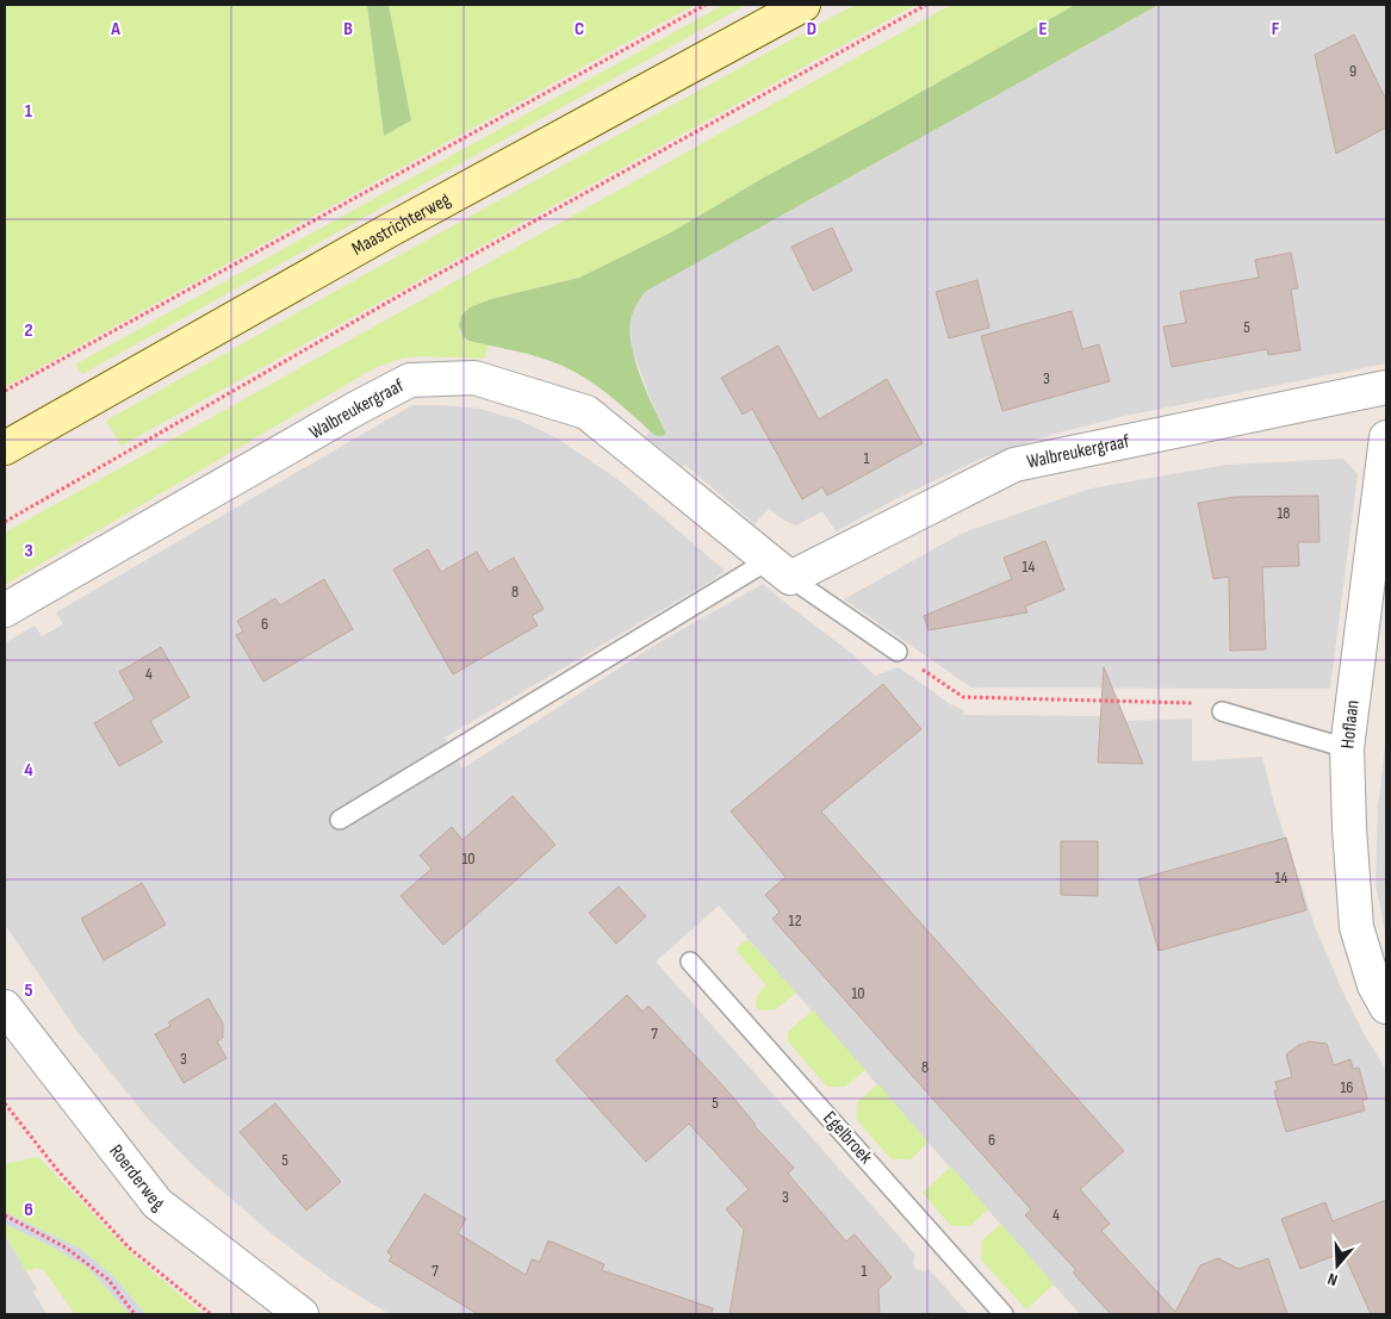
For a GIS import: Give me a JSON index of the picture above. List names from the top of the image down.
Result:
{
  "streets": {
    "main road": ["Maastrichterweg"],
    "street": ["Walbreukergraaf", "Hoflaan", "Roerderweg"],
    "lane": ["Egelbroek"]
  },
  "house_numbers": [
    "9",
    "5",
    "3",
    "1",
    "18",
    "14",
    "8",
    "6",
    "4",
    "10",
    "14",
    "12",
    "10",
    "7",
    "3",
    "8",
    "16",
    "5",
    "6",
    "5",
    "3",
    "4",
    "7",
    "1"
  ],
  "north": "bottom",
  "grid": {
    "columns": [
      "A",
      "B",
      "C",
      "D",
      "E",
      "F"
    ],
    "rows": [
      "1",
      "2",
      "3",
      "4",
      "5",
      "6"
    ]
  }
}
